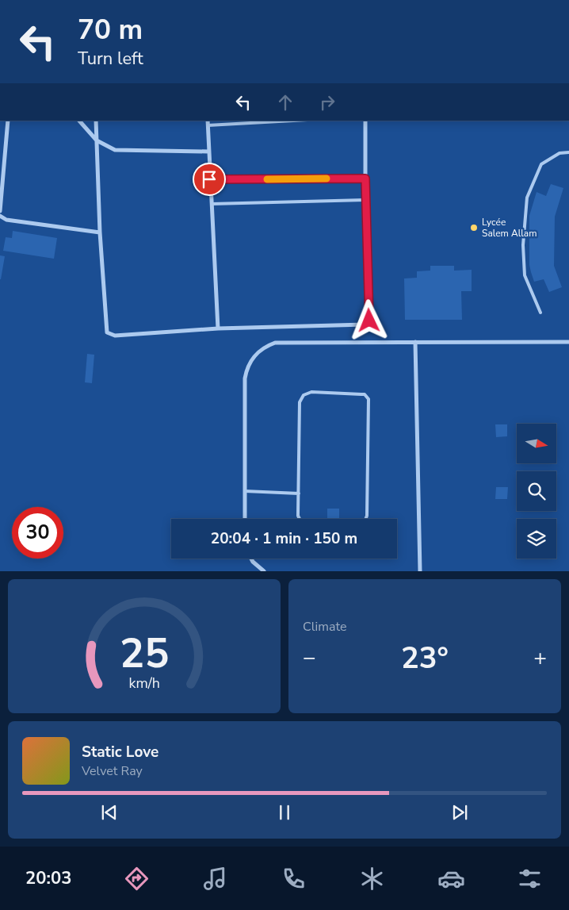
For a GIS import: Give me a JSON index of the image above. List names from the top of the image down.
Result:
{
  "places": ["Lycée Salem Allam"],
  "north": "right",
  "page": {
    "turn": ["70 m", "Turn left"],
    "limit": "30",
    "trip": "20:04 · 1 min · 150 m",
    "tile": "Climate",
    "heat": ["−", "23°", "+"],
    "song": ["Static Love", "Velvet Ray"],
    "tabs": "20:03",
    "gauge": ["25", "km/h"]
  }
}
